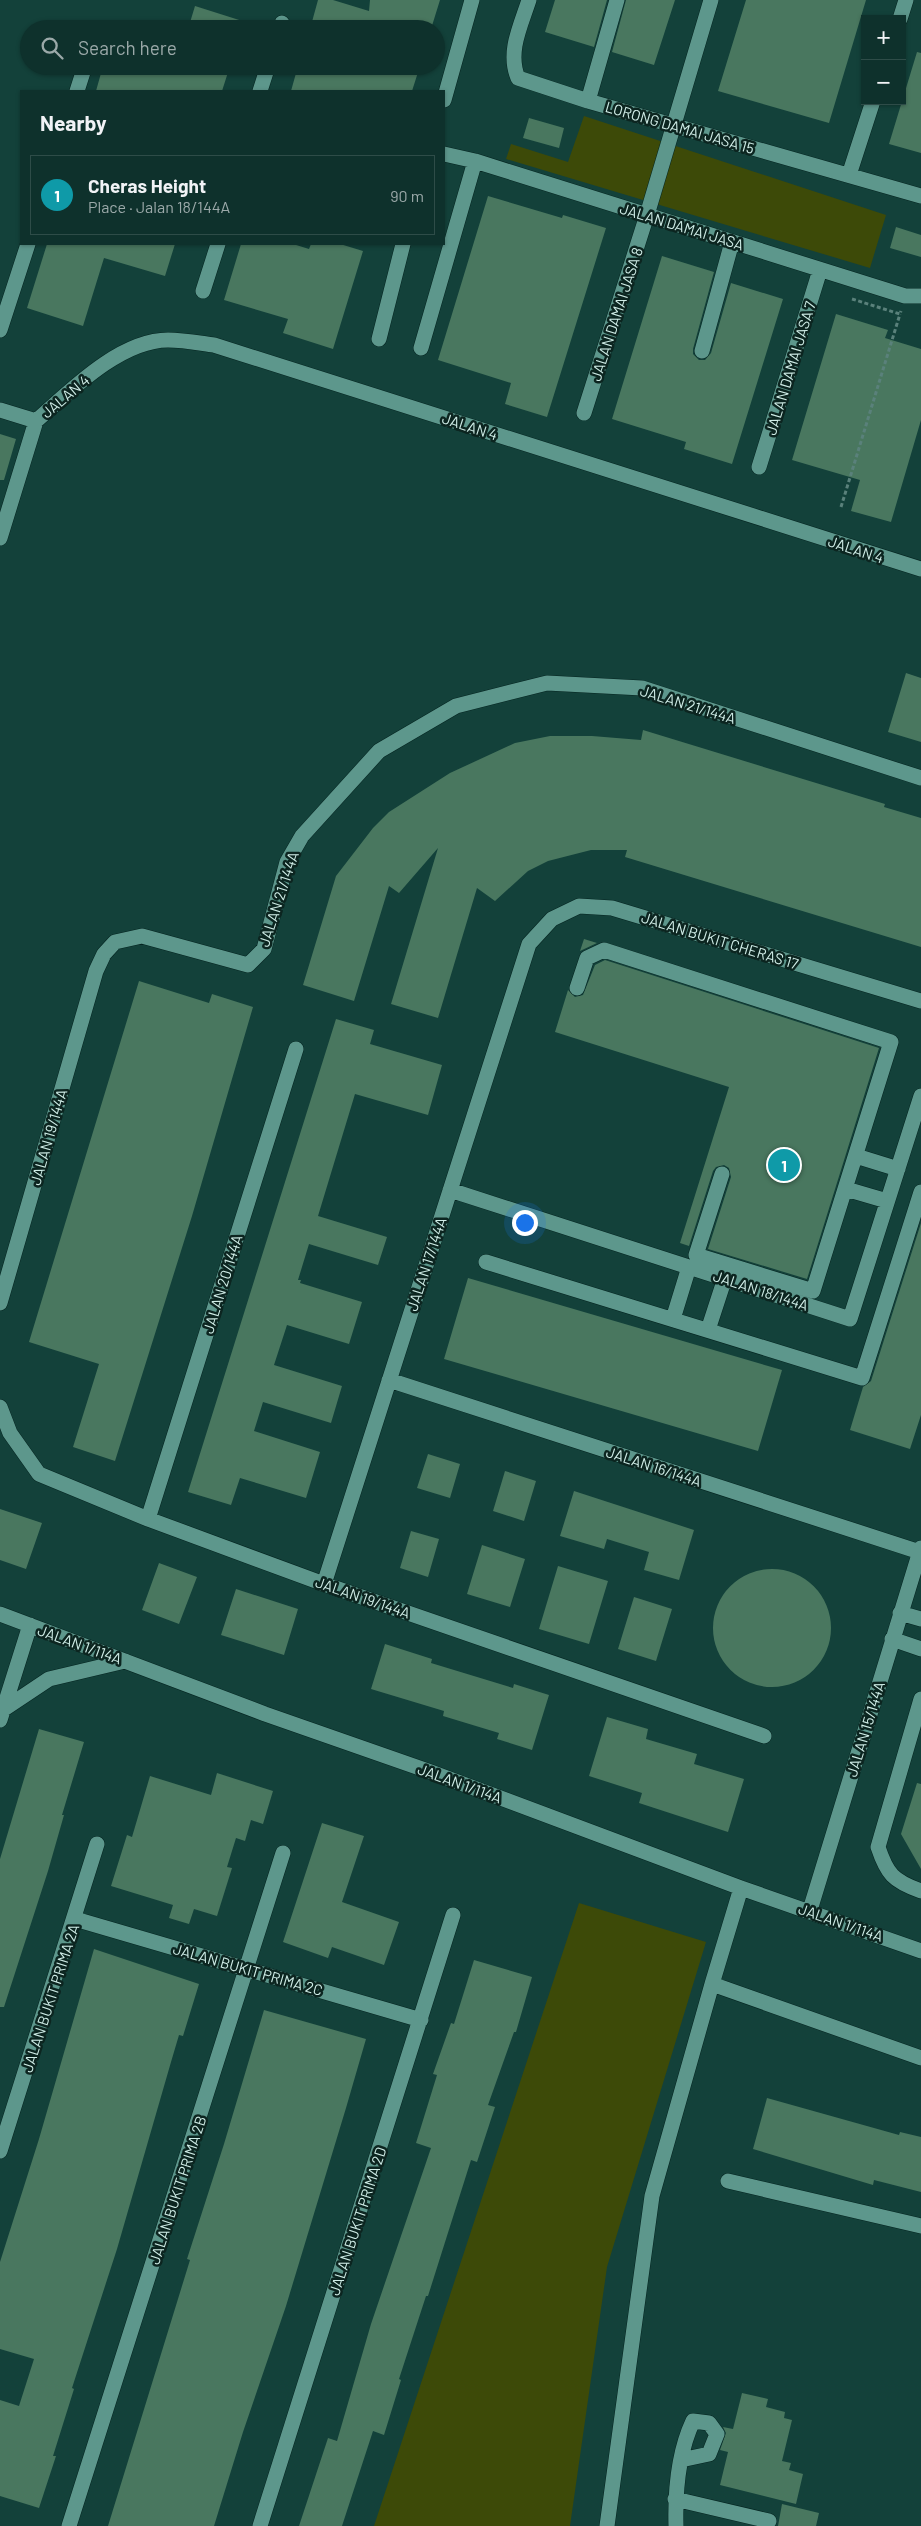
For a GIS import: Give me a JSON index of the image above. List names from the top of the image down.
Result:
{
  "streets": {
    "street": [
      "LORONG DAMAI JASA 15",
      "JALAN DAMAI JASA",
      "JALAN DAMAI JASA 8",
      "JALAN DAMAI JASA 7",
      "JALAN 4",
      "JALAN 21/144A",
      "JALAN BUKIT CHERAS 17",
      "JALAN 19/144A",
      "JALAN 17/144A",
      "JALAN 20/144A",
      "JALAN 18/144A",
      "JALAN 16/144A",
      "JALAN 1/114A",
      "JALAN 15/144A",
      "JALAN BUKIT PRIMA 2C",
      "JALAN BUKIT PRIMA 2A",
      "JALAN BUKIT PRIMA 2B",
      "JALAN BUKIT PRIMA 2D"
    ]
  },
  "crossings": [
    ["LORONG DAMAI JASA 15", "JALAN DAMAI JASA 8"],
    ["JALAN DAMAI JASA", "JALAN DAMAI JASA 8"],
    ["JALAN DAMAI JASA", "JALAN DAMAI JASA 7"],
    ["JALAN 21/144A", "JALAN 19/144A"],
    ["JALAN BUKIT CHERAS 17", "JALAN 17/144A"],
    ["JALAN 19/144A", "JALAN 17/144A"],
    ["JALAN 19/144A", "JALAN 20/144A"],
    ["JALAN 17/144A", "JALAN 18/144A"],
    ["JALAN 17/144A", "JALAN 16/144A"],
    ["JALAN 16/144A", "JALAN 15/144A"],
    ["JALAN 1/114A", "JALAN 15/144A"],
    ["JALAN BUKIT PRIMA 2C", "JALAN BUKIT PRIMA 2A"],
    ["JALAN BUKIT PRIMA 2C", "JALAN BUKIT PRIMA 2B"],
    ["JALAN BUKIT PRIMA 2C", "JALAN BUKIT PRIMA 2D"]
  ],
  "page": {
    "map_buttons": ["+", "−"],
    "search": "Search here",
    "heading": "Nearby",
    "list": [
      {
        "mark": "1",
        "name": "Cheras Height",
        "note": "Place · Jalan 18/144A",
        "value": "90 m"
      }
    ],
    "pins": "1"
  }
}
